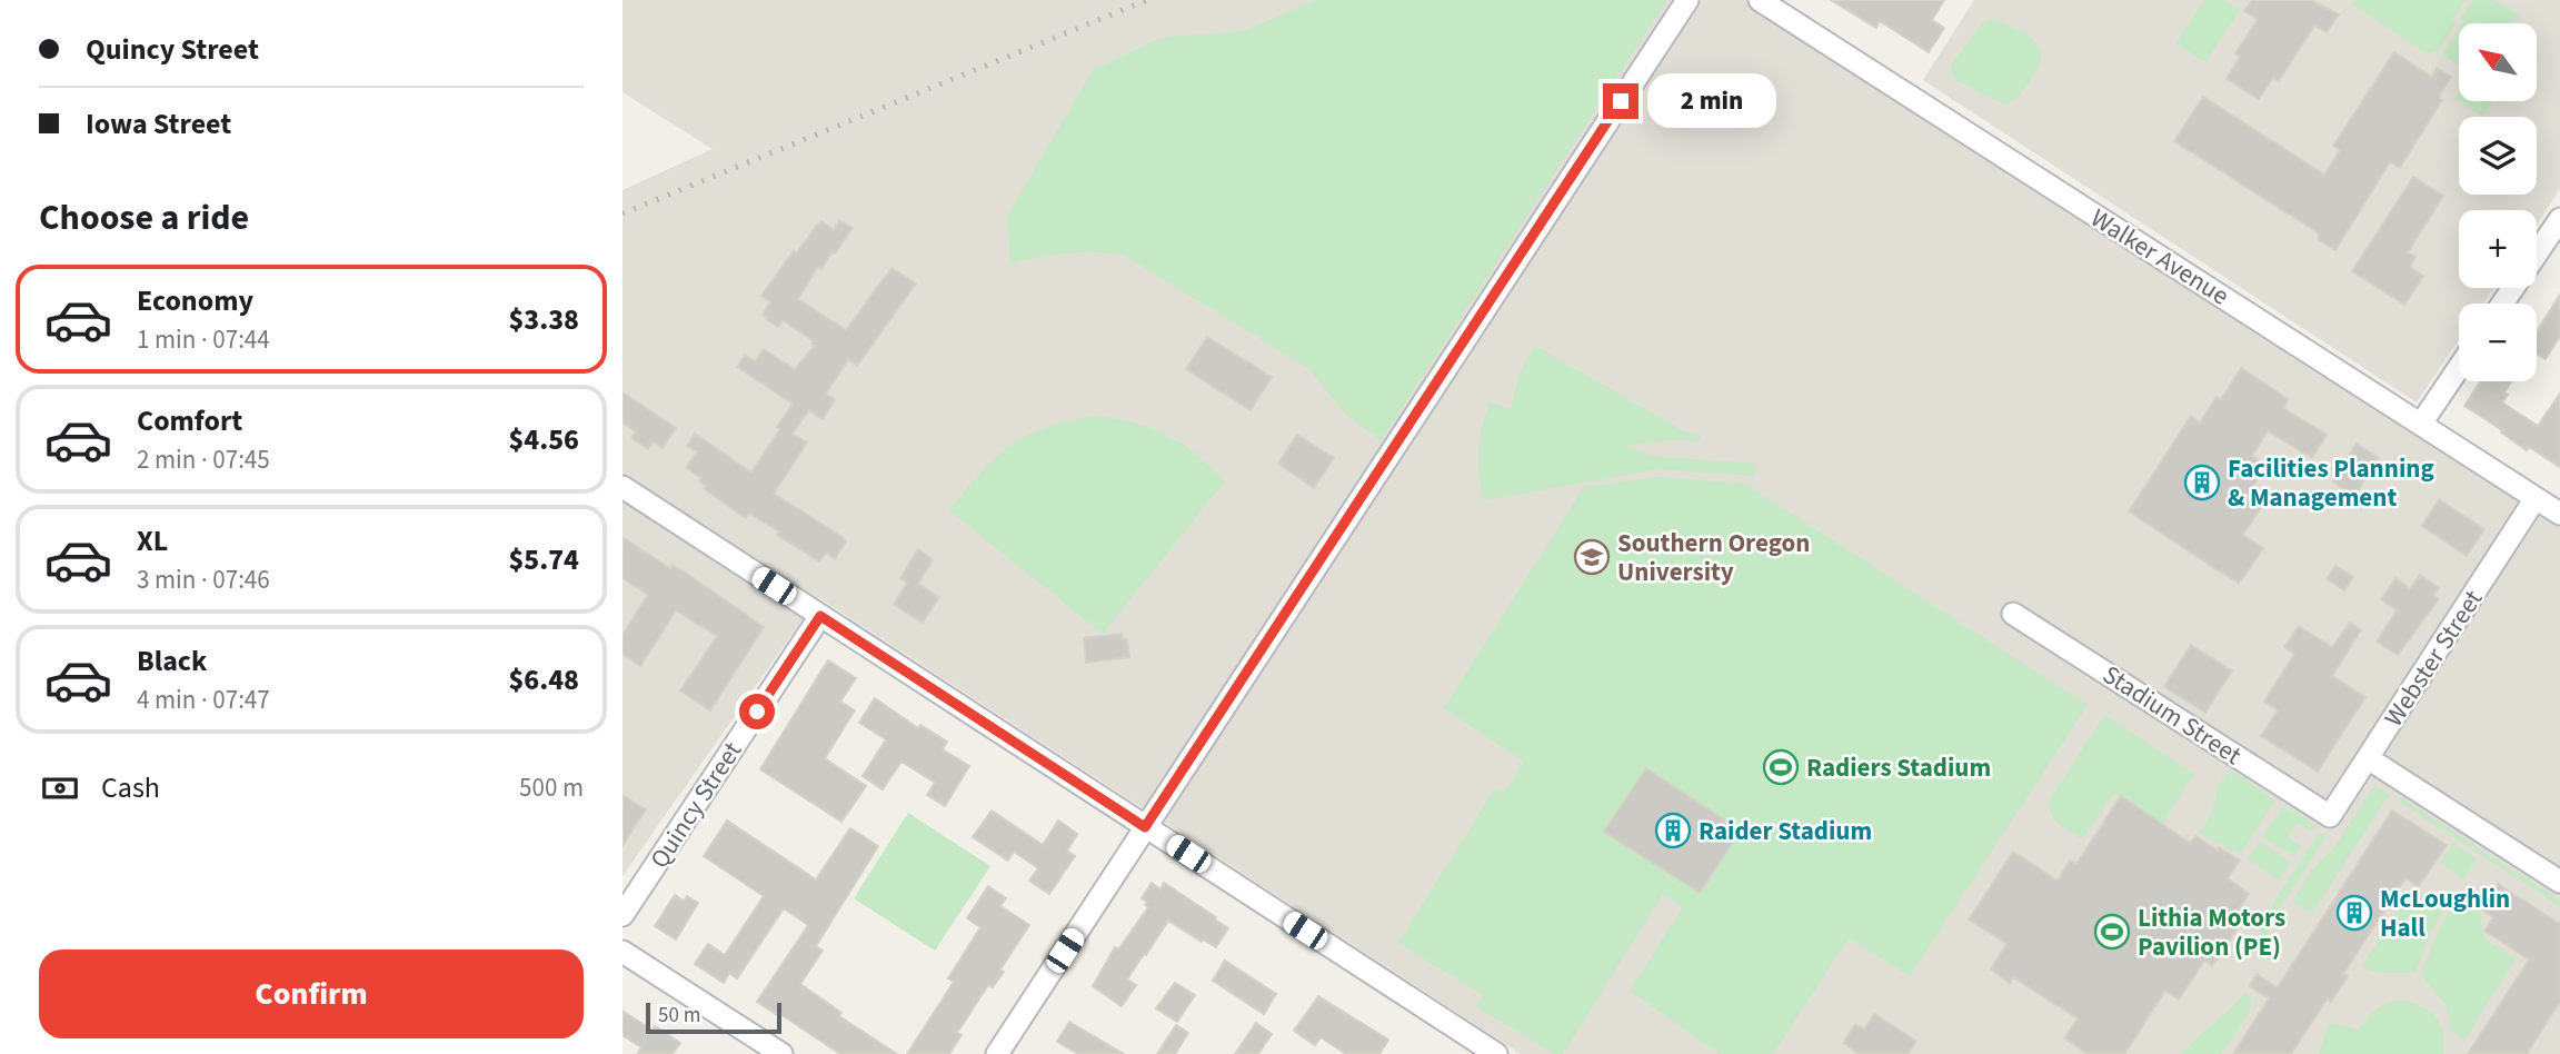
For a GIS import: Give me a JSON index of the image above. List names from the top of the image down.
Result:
{
  "streets": {
    "street": [
      "Walker Avenue",
      "Webster Street",
      "Stadium Street",
      "Quincy Street"
    ]
  },
  "crossings": [
    ["Walker Avenue", "Webster Street"],
    ["Webster Street", "Stadium Street"]
  ],
  "places": {
    "building": ["Facilities Planning & Management", "Raider Stadium", "McLoughlin Hall"],
    "school or university": ["Southern Oregon University"],
    "sports": ["Radiers Stadium", "Lithia Motors Pavilion (PE)"]
  },
  "scale_bar": "50 m",
  "north": "top left",
  "page": {
    "banner": ["Quincy Street", "Iowa Street"],
    "map_buttons": ["+", "−"],
    "bubble": "2 min",
    "heading": "Choose a ride",
    "list": [
      {
        "name": "Economy",
        "note": "1 min · 07:44",
        "value": "$3.38"
      },
      {
        "name": "Comfort",
        "note": "2 min · 07:45",
        "value": "$4.56"
      },
      {
        "name": "XL",
        "note": "3 min · 07:46",
        "value": "$5.74"
      },
      {
        "name": "Black",
        "note": "4 min · 07:47",
        "value": "$6.48"
      }
    ],
    "pay": ["Cash", "500 m"],
    "buttons": "Confirm",
    "scale": "50 m"
  }
}
